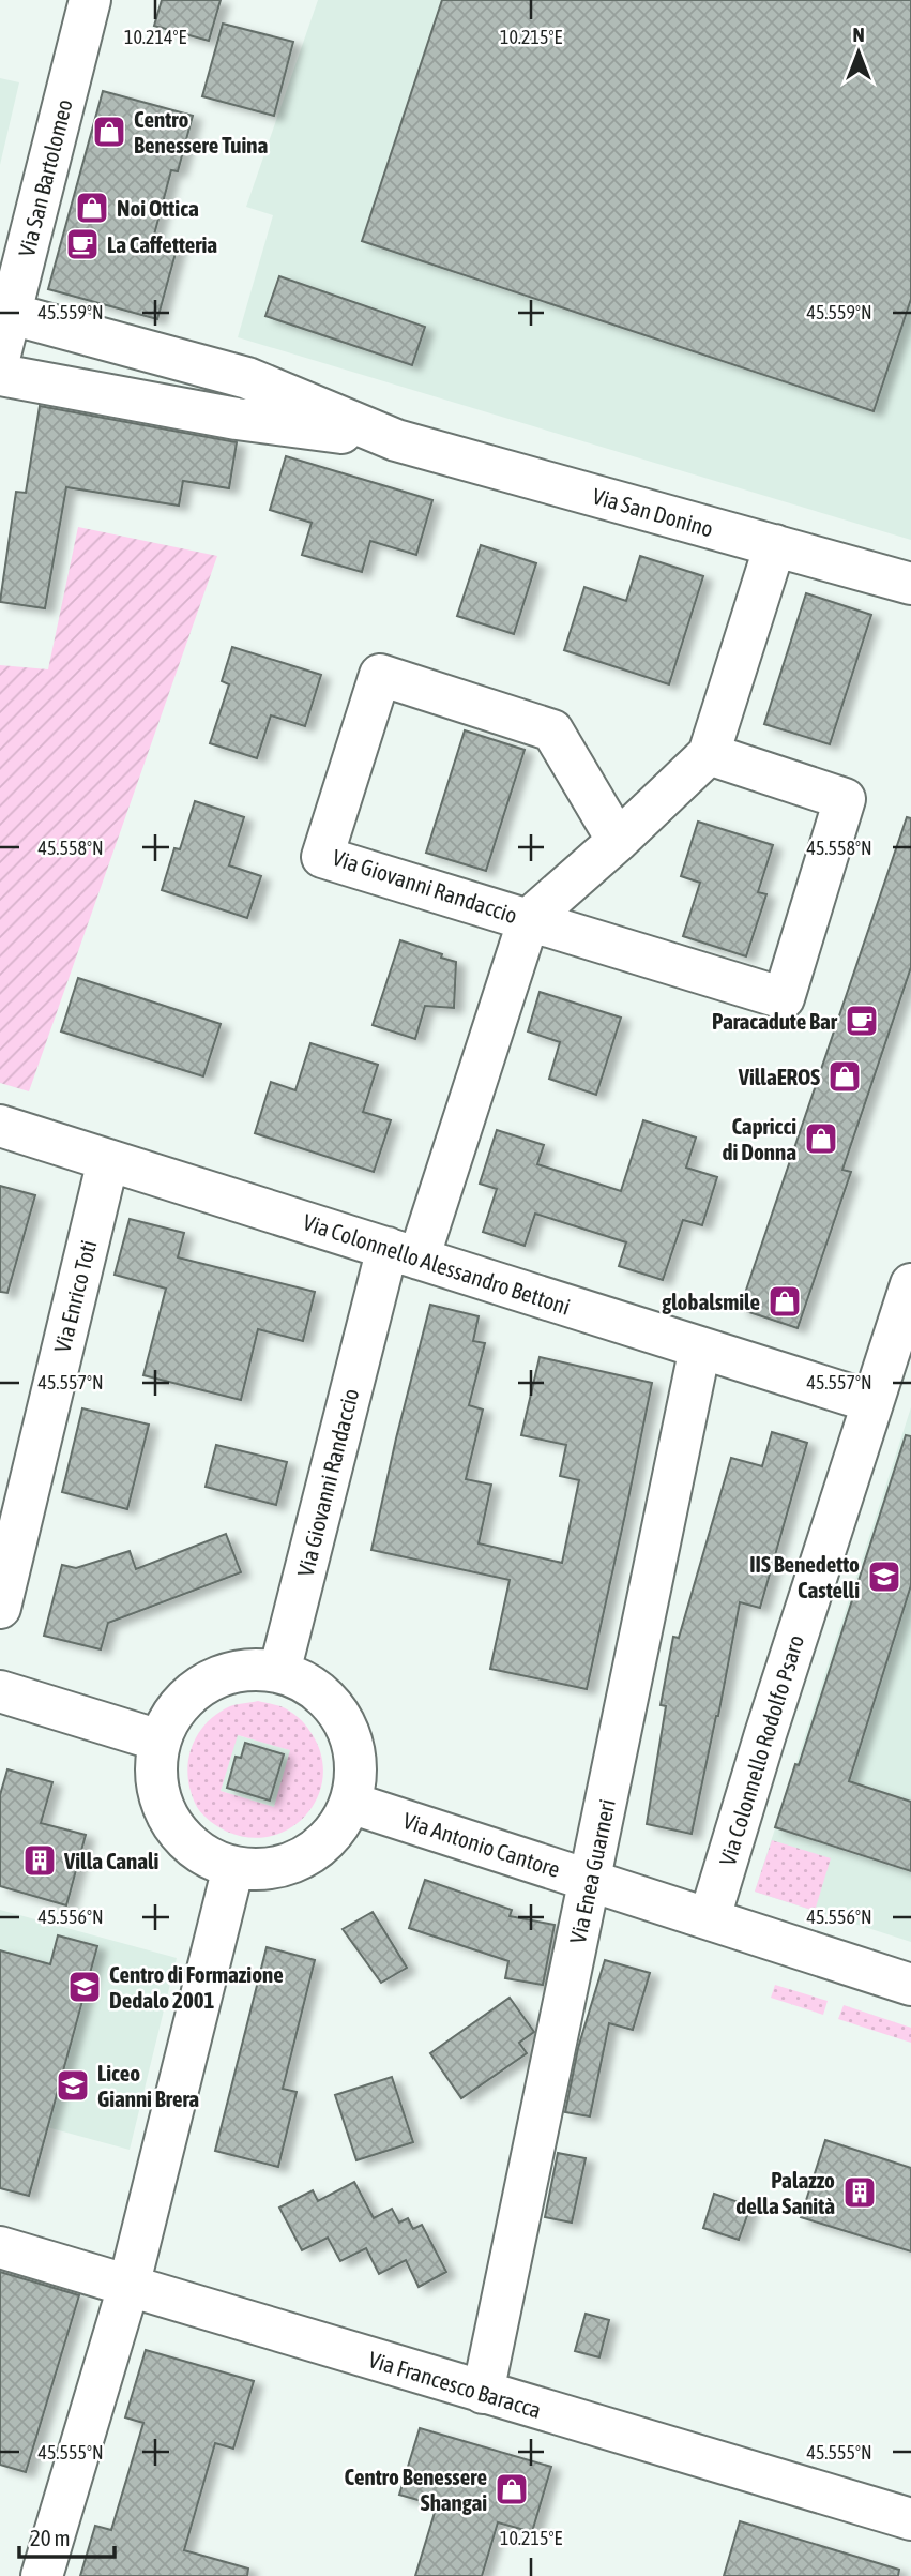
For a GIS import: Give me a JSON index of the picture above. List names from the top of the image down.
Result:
{
  "streets": {
    "street": [
      "Via San Bartolomeo",
      "Via San Donino",
      "Via Giovanni Randaccio",
      "Via Colonnello Alessandro Bettoni",
      "Via Enrico Toti",
      "Via Colonnello Rodolfo Psaro",
      "Via Antonio Cantore",
      "Via Enea Guarneri",
      "Via Francesco Baracca"
    ]
  },
  "crossings": [
    ["Via San Bartolomeo", "Via San Donino"],
    ["Via San Donino", "Via Giovanni Randaccio"],
    ["Via Giovanni Randaccio", "Via Colonnello Alessandro Bettoni"],
    ["Via Giovanni Randaccio", "Via Antonio Cantore"],
    ["Via Colonnello Alessandro Bettoni", "Via Enrico Toti"],
    ["Via Colonnello Alessandro Bettoni", "Via Colonnello Rodolfo Psaro"],
    ["Via Colonnello Alessandro Bettoni", "Via Enea Guarneri"],
    ["Via Colonnello Rodolfo Psaro", "Via Antonio Cantore"],
    ["Via Antonio Cantore", "Via Enea Guarneri"],
    ["Via Enea Guarneri", "Via Francesco Baracca"]
  ],
  "places": {
    "shop": [
      "Centro Benessere Tuina",
      "Noi Ottica",
      "VillaEROS",
      "Capricci di Donna",
      "globalsmile",
      "Centro Benessere Shangai"
    ],
    "cafe": ["La Caffetteria", "Paracadute Bar"],
    "school or university": ["IIS Benedetto Castelli", "Centro di Formazione Dedalo 2001", "Liceo Gianni Brera"],
    "building": ["Villa Canali", "Palazzo della Sanità"]
  },
  "scale_bar": "20 m",
  "north": "top",
  "coordinates": [
    "10.214°E",
    "10.215°E",
    "45.559°N",
    "45.558°N",
    "45.557°N",
    "45.556°N",
    "45.555°N"
  ]
}
